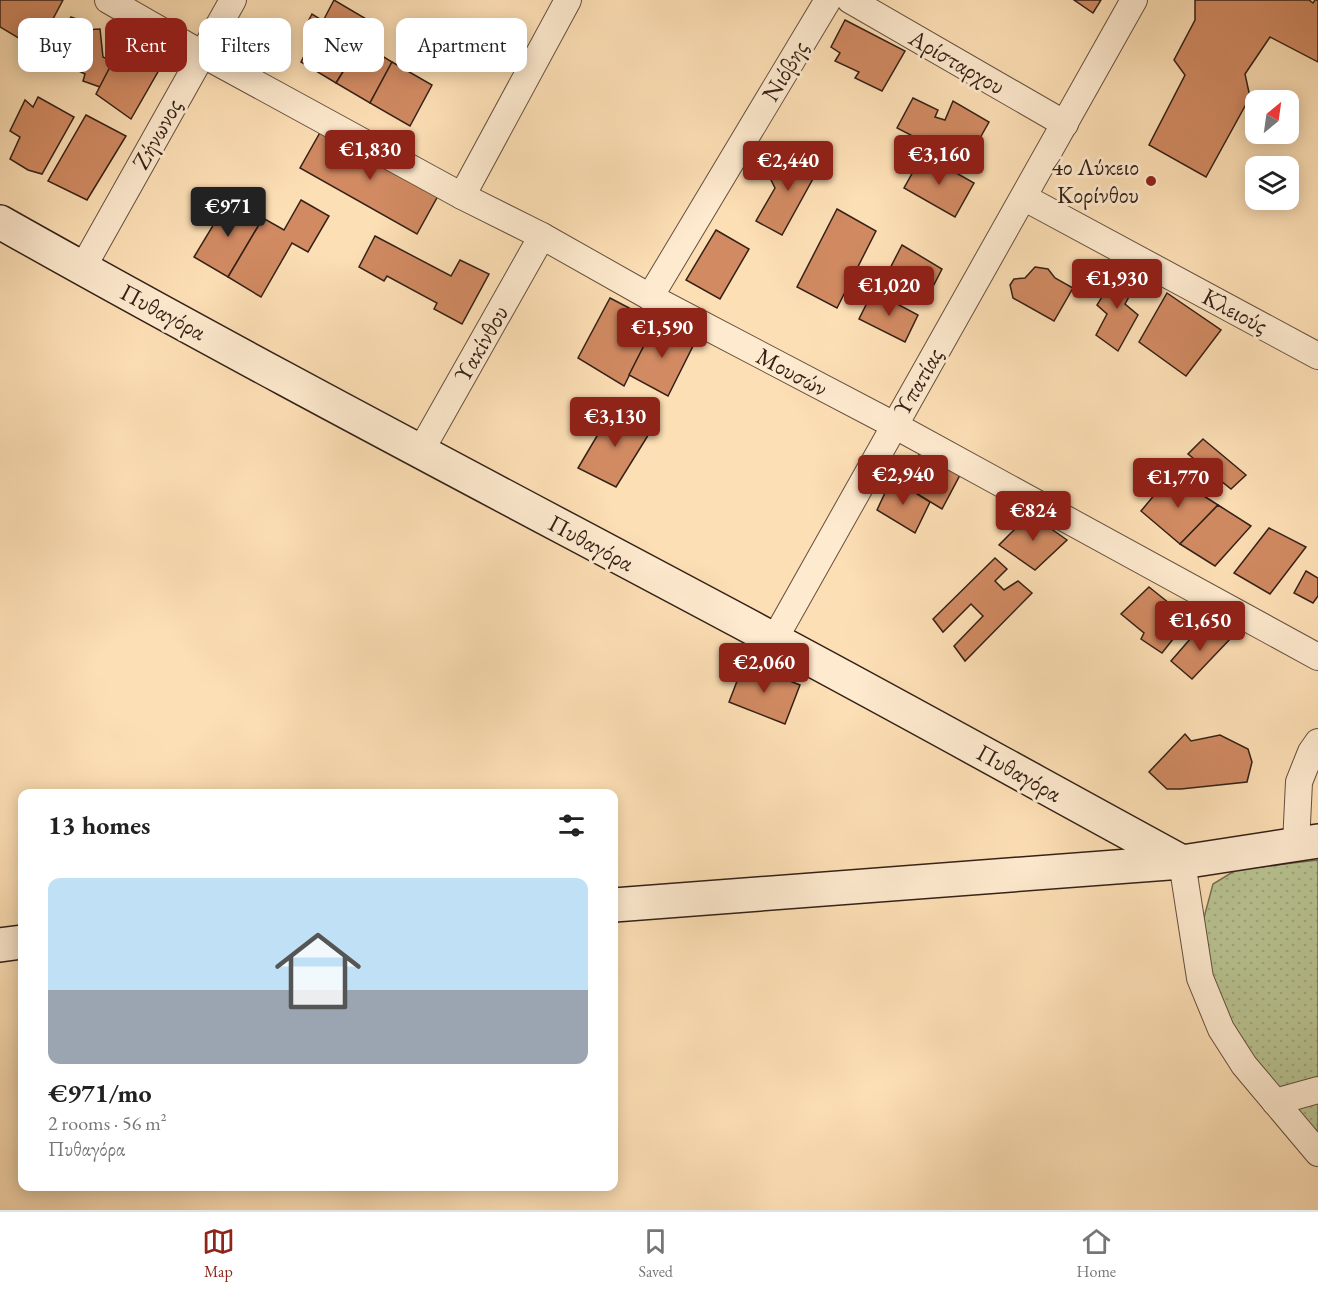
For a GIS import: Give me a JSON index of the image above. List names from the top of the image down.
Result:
{
  "streets": {
    "street": [
      "Αρίσταρχου",
      "Νιόβης",
      "Ζήνωνος",
      "Κλειούς",
      "Πυθαγόρα",
      "Υακίνθου",
      "Μουσών",
      "Υπατίας"
    ]
  },
  "crossings": [
    ["Αρίσταρχου", "Υπατίας"],
    ["Νιόβης", "Μουσών"],
    ["Ζήνωνος", "Πυθαγόρα"],
    ["Κλειούς", "Υπατίας"],
    ["Πυθαγόρα", "Υακίνθου"],
    ["Πυθαγόρα", "Υπατίας"],
    ["Υακίνθου", "Μουσών"],
    ["Μουσών", "Υπατίας"]
  ],
  "places": ["4ο Λύκειο Κορίνθου"],
  "north": "top right",
  "page": {
    "chip": [
      "Buy",
      "Rent",
      "Filters",
      "New",
      "Apartment"
    ],
    "price": [
      "€1,830",
      "€3,160",
      "€2,440",
      "€971",
      "€1,930",
      "€1,020",
      "€1,590",
      "€3,130",
      "€2,940",
      "€1,770",
      "€824",
      "€1,650",
      "€2,060"
    ],
    "heading": "13 homes",
    "list": [
      {
        "name": "€971/mo",
        "note": "2 rooms · 56 m² · Πυθαγόρα"
      }
    ],
    "tabs": ["Map", "Saved", "Home"]
  }
}
